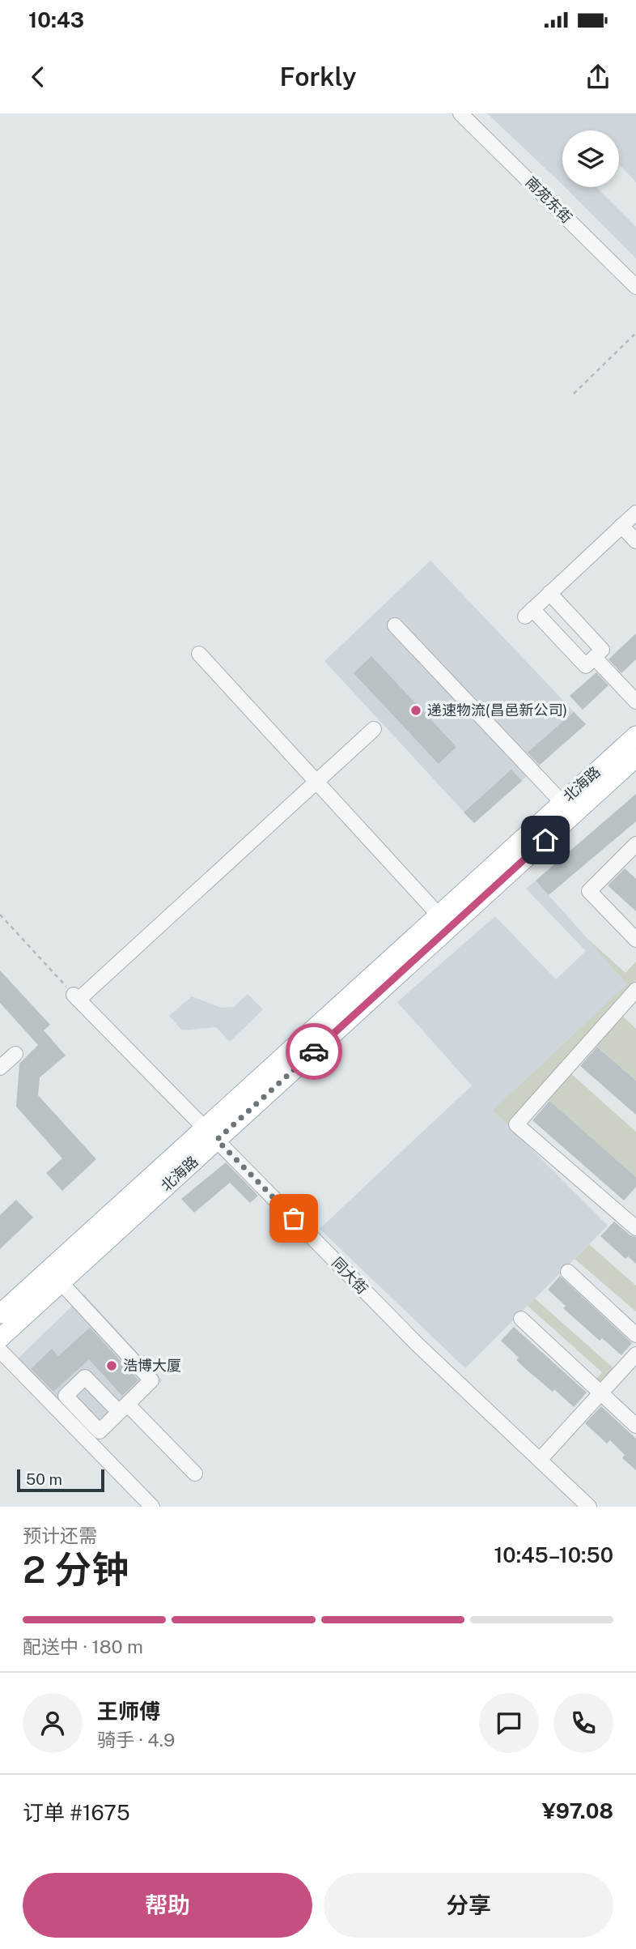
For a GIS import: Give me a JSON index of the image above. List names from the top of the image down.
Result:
{
  "streets": {
    "main road": ["北海路"],
    "street": ["南苑东街", "同大街"]
  },
  "crossings": [
    ["北海路", "同大街"]
  ],
  "places": ["递速物流(昌邑新公司)", "浩博大厦"],
  "scale_bar": "50 m",
  "page": {
    "status": "10:43",
    "header": "Forkly",
    "scale": "50 m",
    "heading": ["2 分钟", "预计还需", "10:45–10:50"],
    "panel": [
      "王师傅",
      "骑手 · 4.9",
      "订单 #1675",
      "¥97.08"
    ],
    "bar": "配送中 · 180 m",
    "buttons": ["帮助", "分享"]
  }
}
